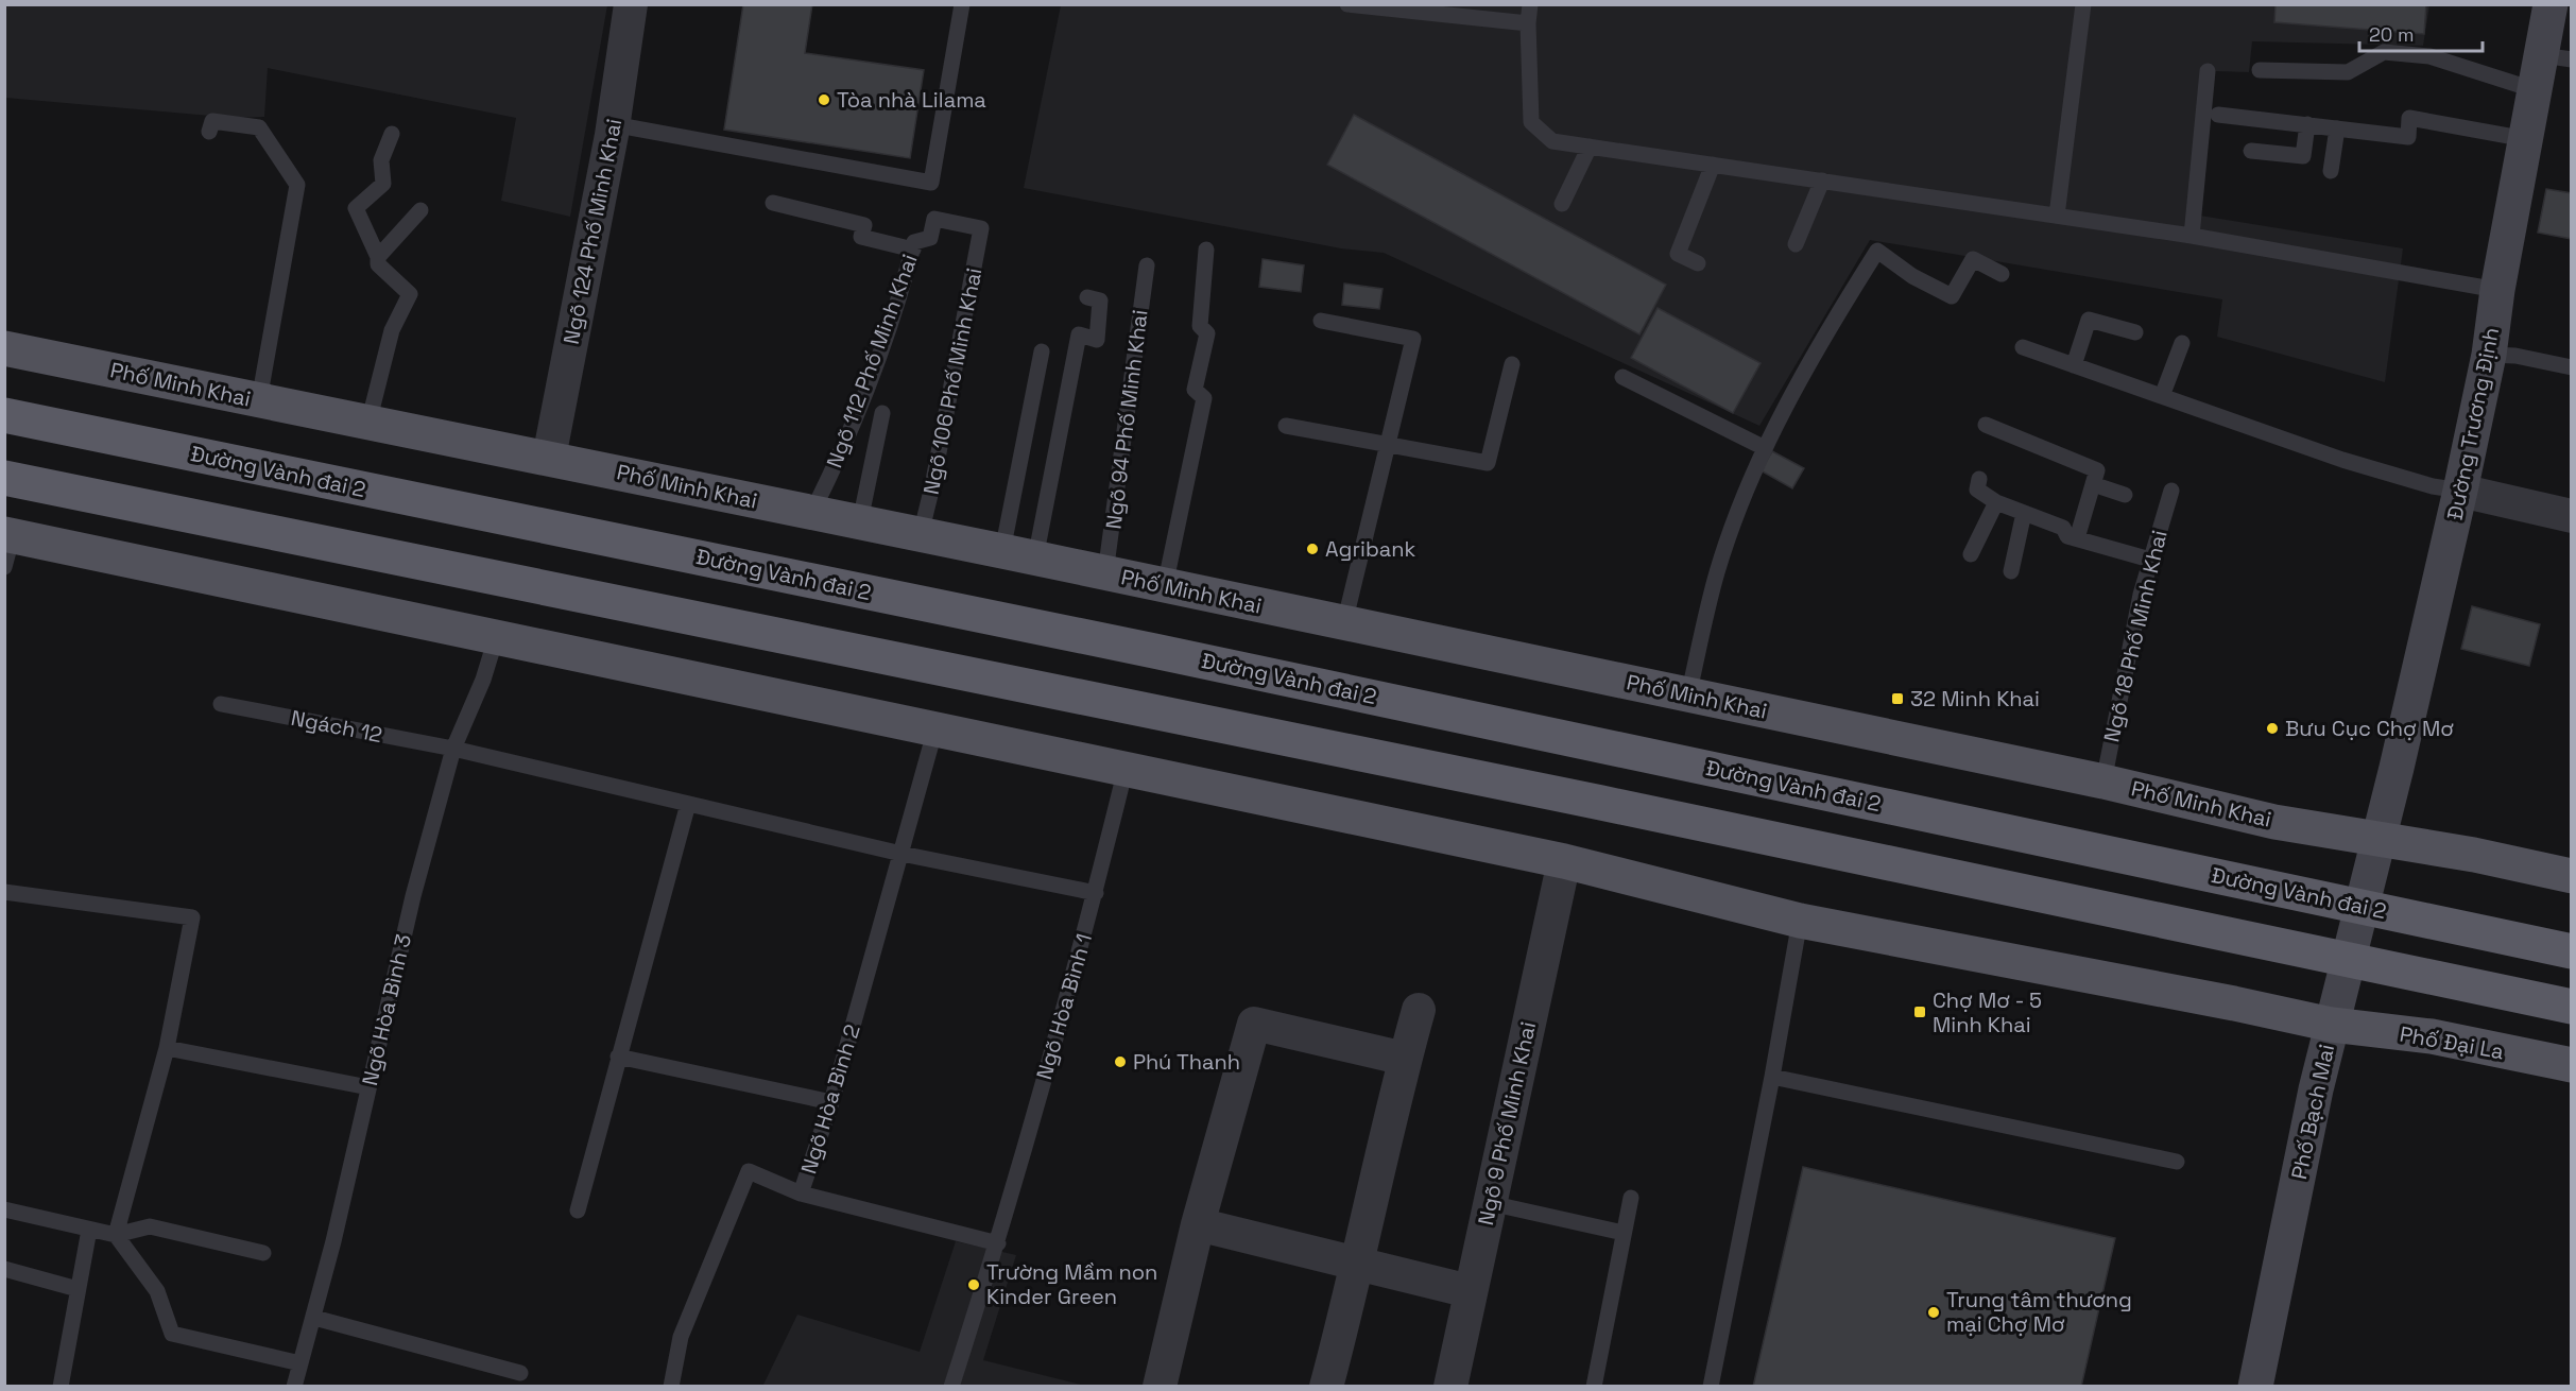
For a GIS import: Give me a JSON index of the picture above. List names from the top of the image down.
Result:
{
  "streets": {
    "highway": ["Đường Vành đai 2"],
    "main road": [
      "Phố Minh Khai",
      "Đường Trương Định",
      "Phố Đại La",
      "Phố Bạch Mai"
    ],
    "street": ["Ngõ 124 Phố Minh Khai", "Ngõ 9 Phố Minh Khai"],
    "lane": [
      "Ngõ 112 Phố Minh Khai",
      "Ngõ 106 Phố Minh Khai",
      "Ngõ 94 Phố Minh Khai",
      "Ngõ 18 Phố Minh Khai",
      "Ngách 12",
      "Ngõ Hòa Bình 1",
      "Ngõ Hòa Bình 3",
      "Ngõ Hòa Bình 2"
    ]
  },
  "crossings": [
    ["Ngõ 124 Phố Minh Khai", "Phố Minh Khai"],
    ["Ngõ 112 Phố Minh Khai", "Ngõ 106 Phố Minh Khai"],
    ["Ngõ 112 Phố Minh Khai", "Phố Minh Khai"],
    ["Ngõ 106 Phố Minh Khai", "Phố Minh Khai"],
    ["Phố Minh Khai", "Ngõ 94 Phố Minh Khai"],
    ["Phố Minh Khai", "Đường Trương Định"],
    ["Phố Minh Khai", "Ngõ 18 Phố Minh Khai"],
    ["Phố Minh Khai", "Phố Bạch Mai"],
    ["Đường Trương Định", "Phố Bạch Mai"],
    ["Ngách 12", "Ngõ Hòa Bình 1"],
    ["Ngách 12", "Ngõ Hòa Bình 3"],
    ["Ngách 12", "Ngõ Hòa Bình 2"],
    ["Phố Đại La", "Phố Bạch Mai"]
  ],
  "places": {
    "other": [
      "Tòa nhà Lilama",
      "Agribank",
      "Bưu Cục Chợ Mơ",
      "Phú Thanh",
      "Trường Mầm non Kinder Green",
      "Trung tâm thương mại Chợ Mơ"
    ],
    "transit": ["32 Minh Khai", "Chợ Mơ - 5 Minh Khai"]
  },
  "scale_bar": "20 m"
}
